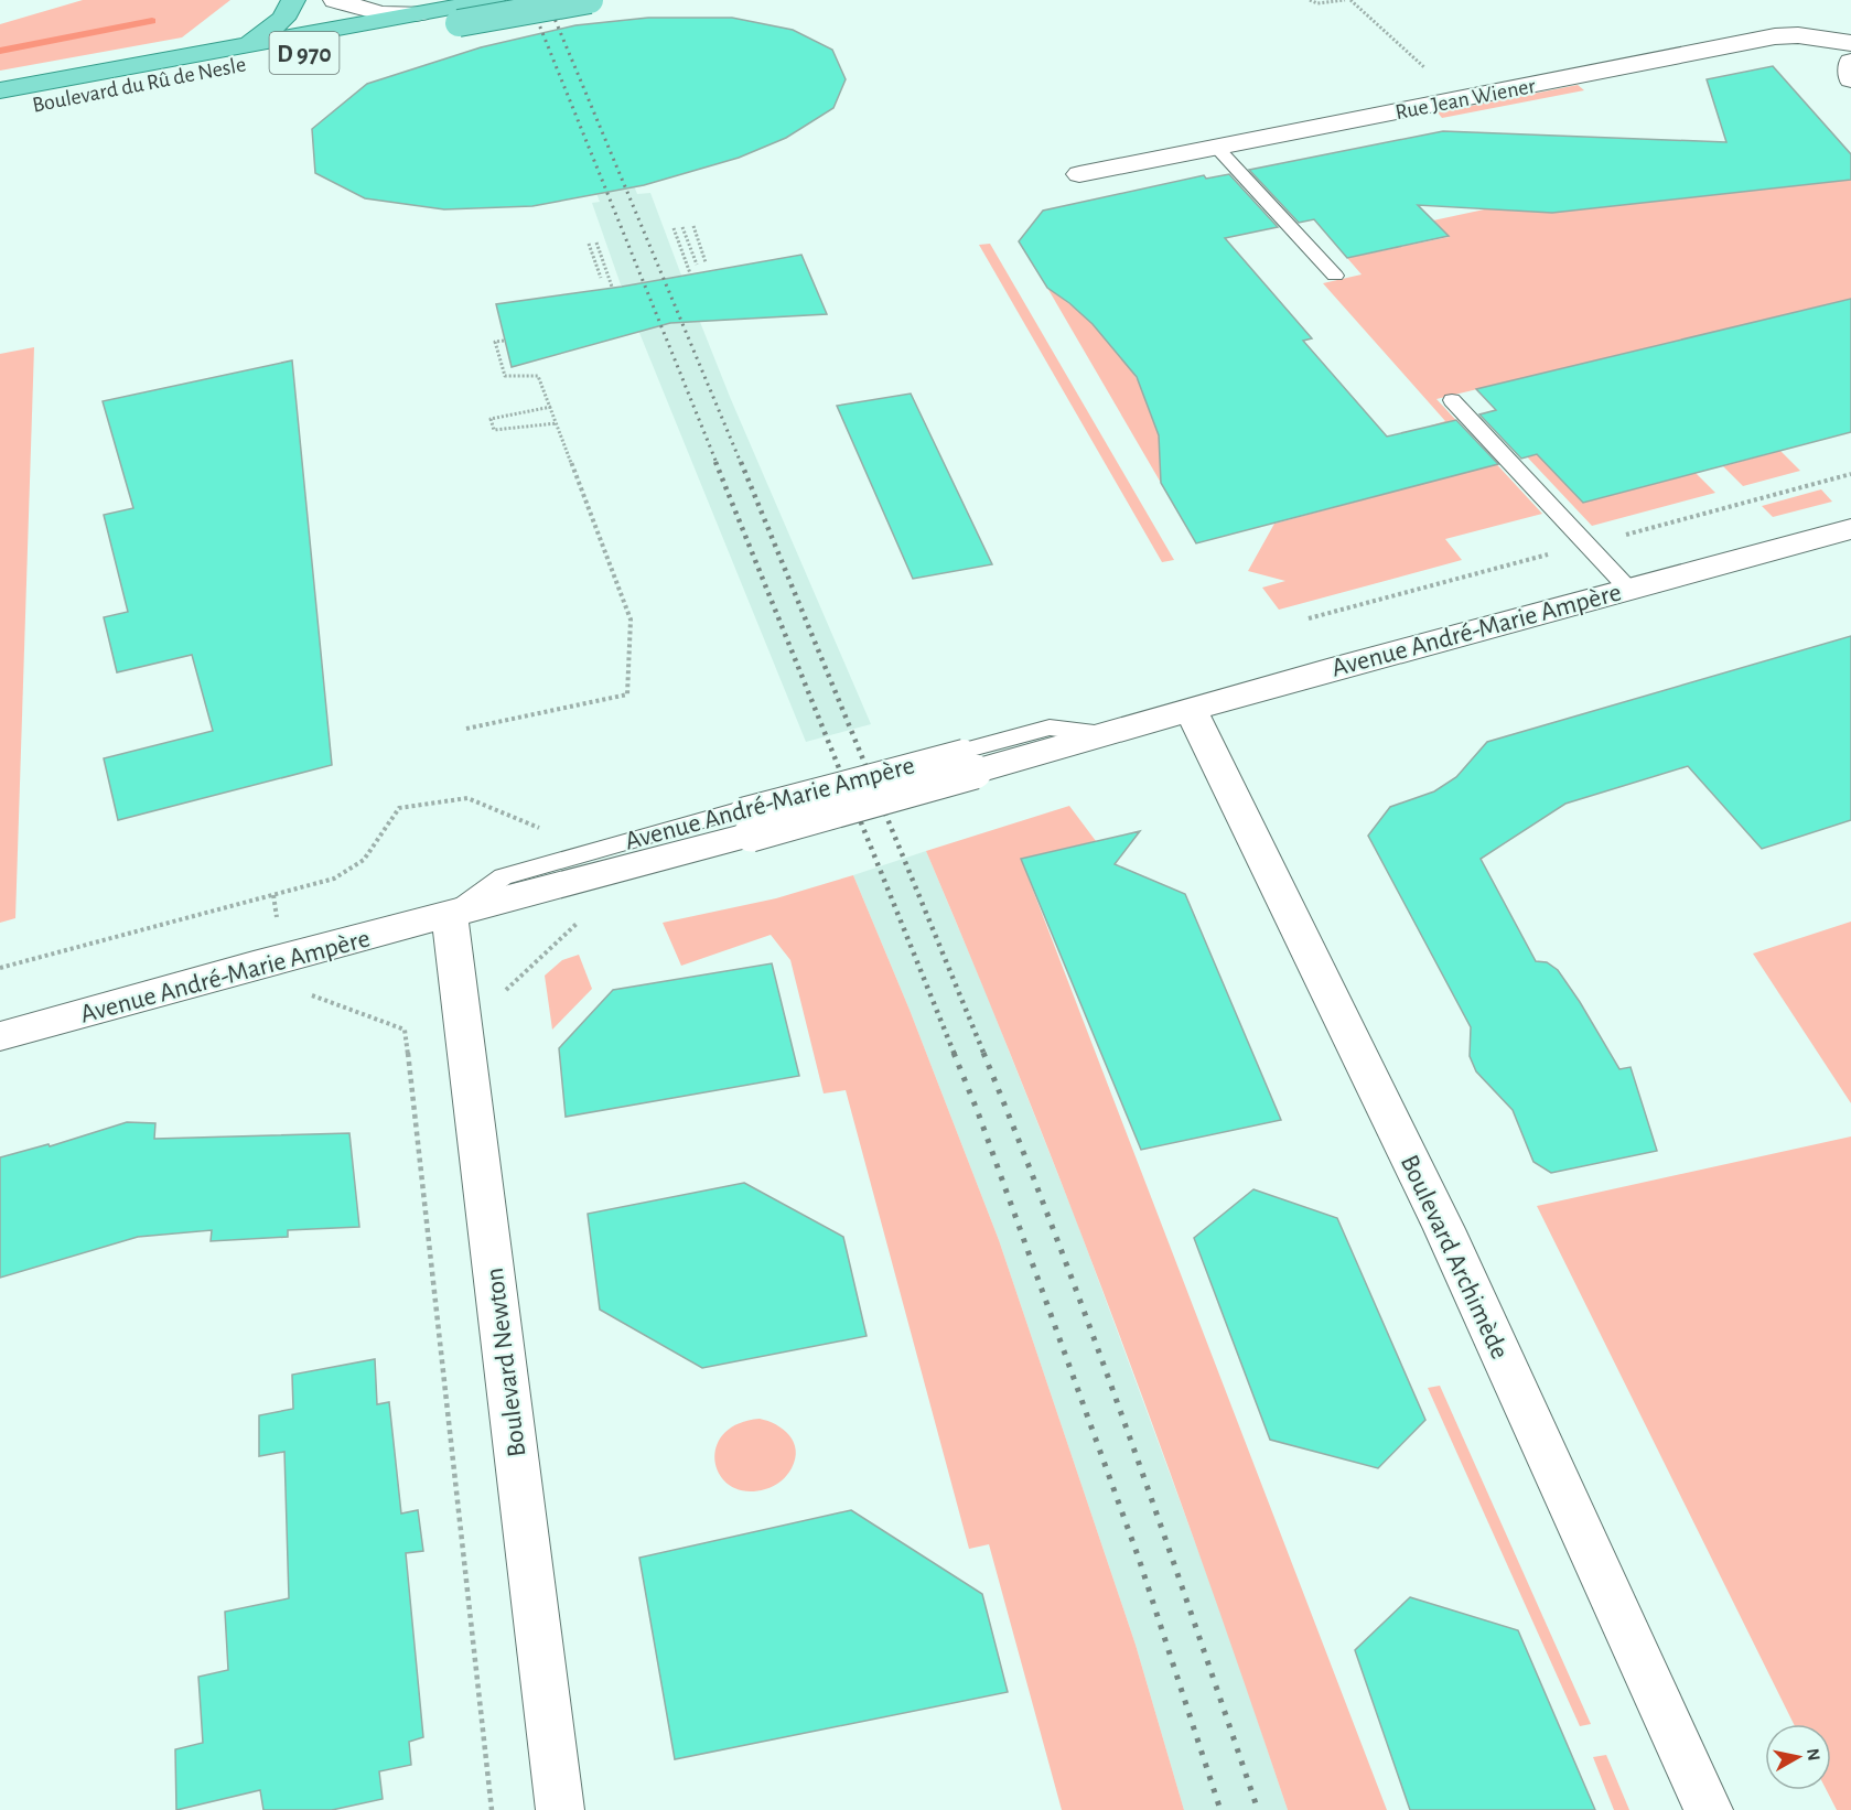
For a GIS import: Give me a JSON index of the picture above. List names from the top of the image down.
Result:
{
  "streets": {
    "main road": ["D 970", "Boulevard du Rû de Nesle"],
    "street": [
      "Rue Jean Wiener",
      "Avenue André-Marie Ampère",
      "Boulevard Archimède",
      "Boulevard Newton"
    ]
  },
  "crossings": [
    ["D 970", "Boulevard du Rû de Nesle"],
    ["Avenue André-Marie Ampère", "Boulevard Archimède"],
    ["Avenue André-Marie Ampère", "Boulevard Newton"]
  ],
  "north": "right"
}
